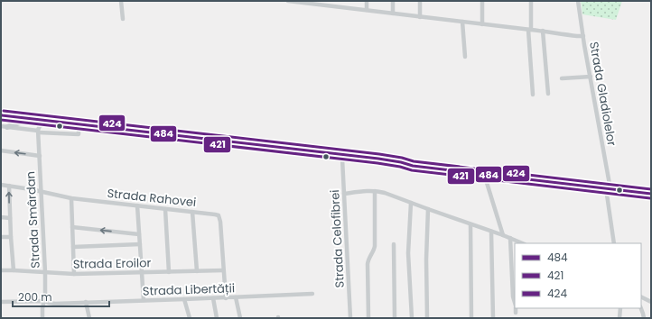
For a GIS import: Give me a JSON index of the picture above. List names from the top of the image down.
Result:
{
  "streets": {
    "street": [
      "Strada Gladiolelor",
      "Strada Rahovei",
      "Strada Smârdan",
      "Strada Celofibrei",
      "Strada Eroilor",
      "Strada Libertății"
    ]
  },
  "crossings": [
    ["Strada Rahovei", "Strada Smârdan"],
    ["Strada Rahovei", "Strada Eroilor"],
    ["Strada Rahovei", "Strada Libertății"],
    ["Strada Smârdan", "Strada Eroilor"],
    ["Strada Smârdan", "Strada Libertății"]
  ],
  "lines": ["transit line 424", "transit line 484", "transit line 421"],
  "legend": ["484", "421", "424"],
  "scale_bar": "200 m"
}
